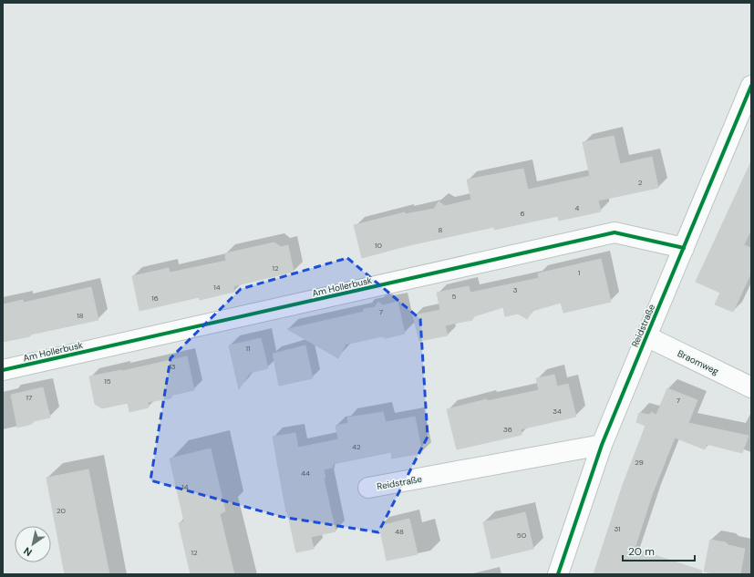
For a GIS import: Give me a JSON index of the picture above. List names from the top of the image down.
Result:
{
  "streets": {
    "street": ["Am Hollerbusk", "Reidstraße", "Braomweg"]
  },
  "crossings": [
    ["Am Hollerbusk", "Reidstraße"],
    ["Reidstraße", "Braomweg"]
  ],
  "house_numbers": [
    "2",
    "4",
    "6",
    "8",
    "10",
    "12",
    "1",
    "14",
    "3",
    "5",
    "16",
    "7",
    "18",
    "11",
    "13",
    "15",
    "17",
    "7",
    "34",
    "36",
    "42",
    "29",
    "44",
    "14",
    "20",
    "31",
    "48",
    "50",
    "12"
  ],
  "scale_bar": "20 m",
  "north": "bottom left"
}
